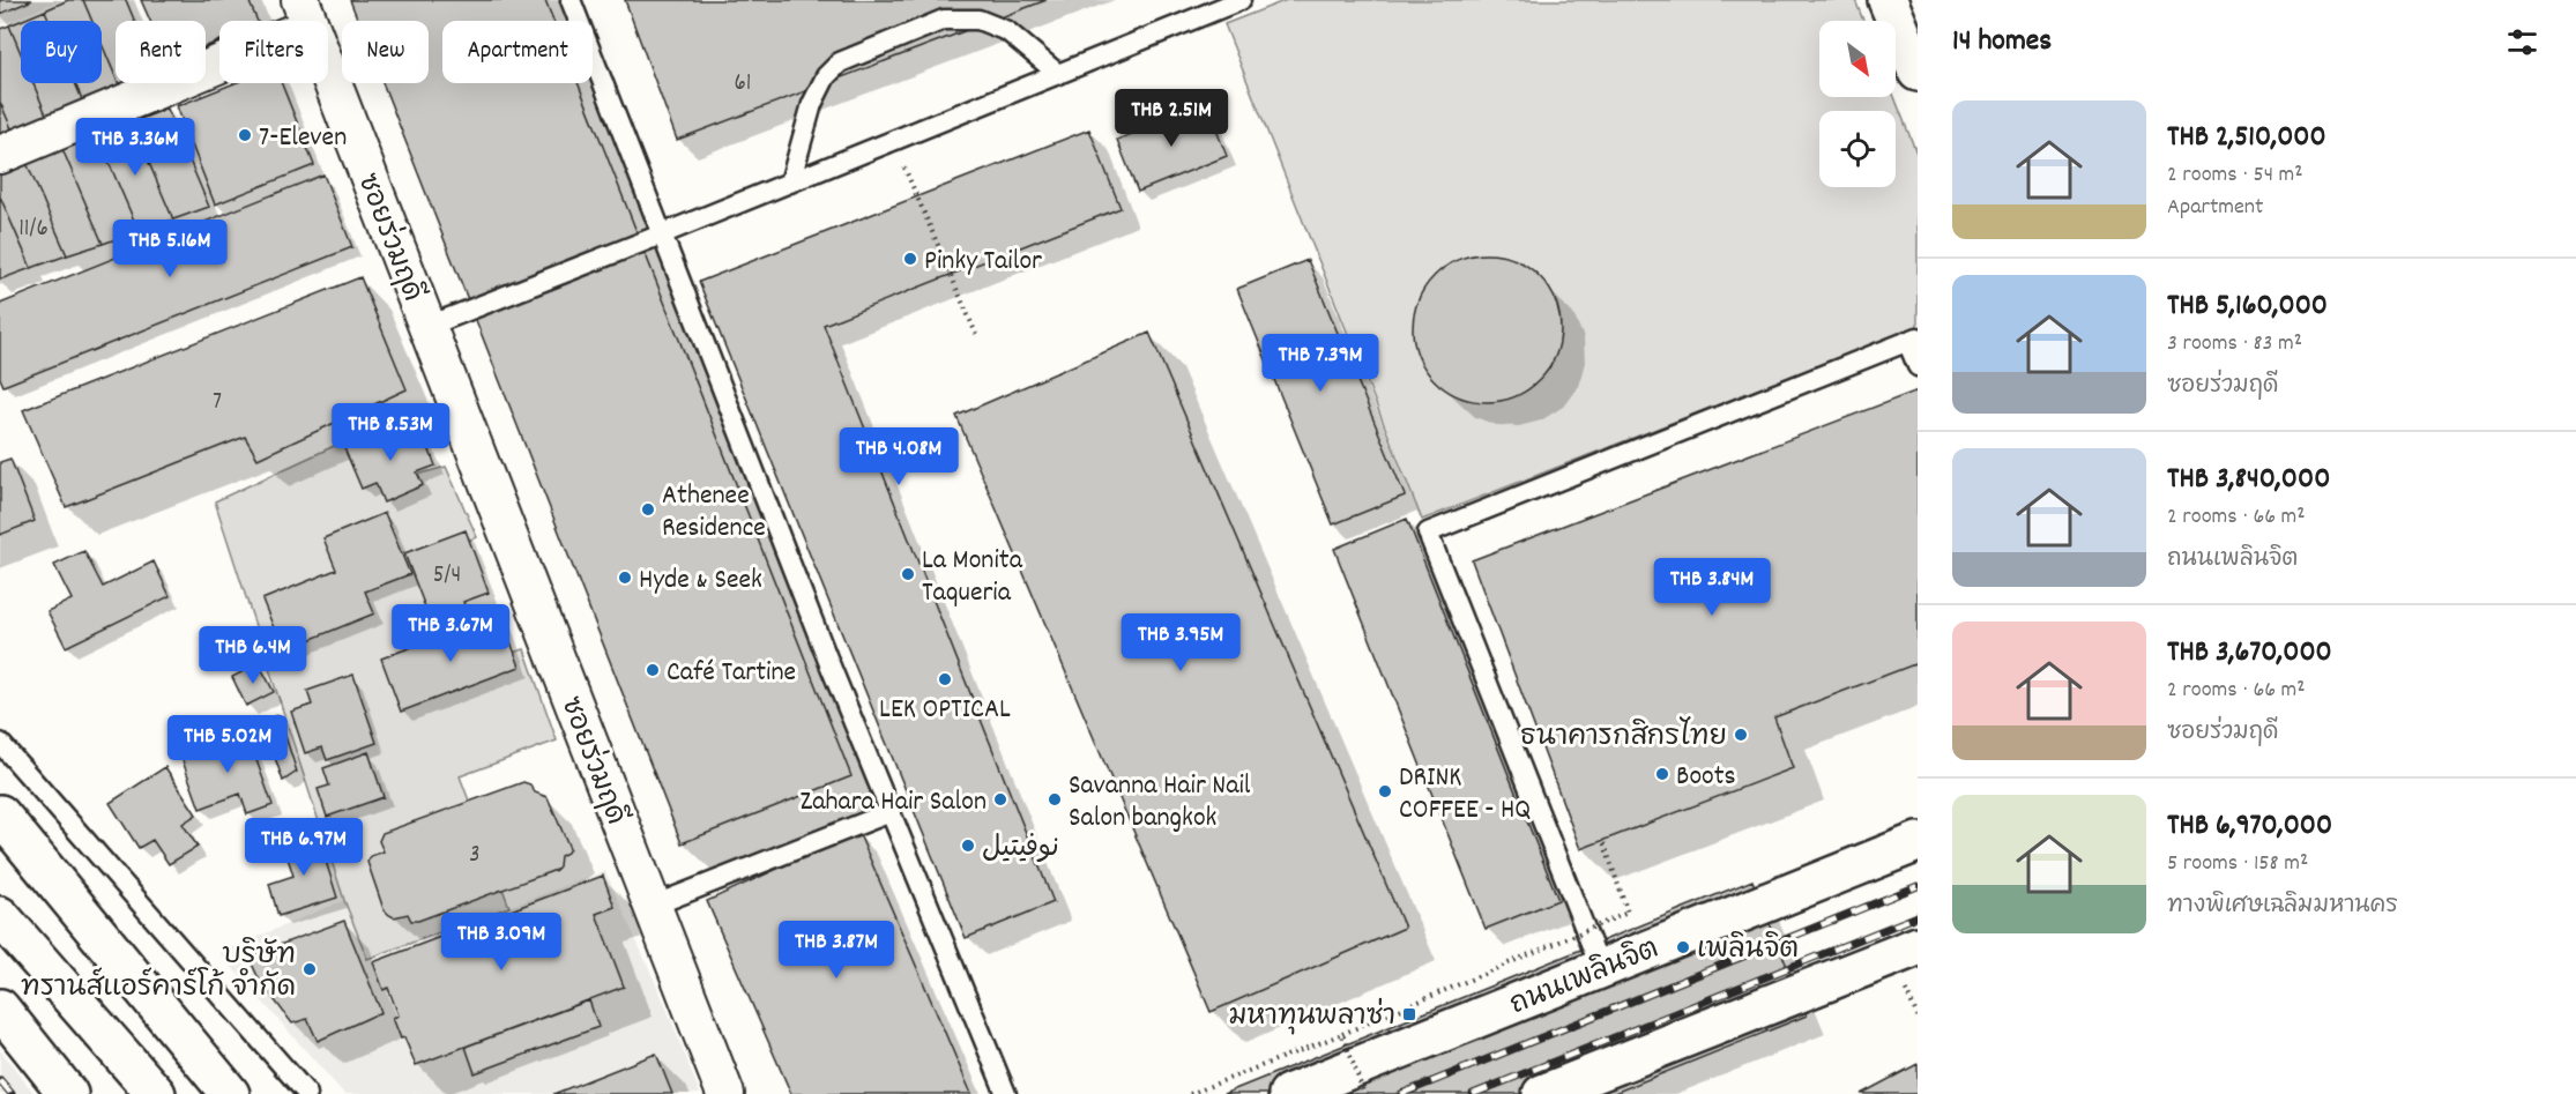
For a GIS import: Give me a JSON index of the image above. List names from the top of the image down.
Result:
{
  "streets": {
    "main road": ["ถนนเพลินจิต"],
    "street": ["ซอยร่วมฤดี"]
  },
  "places": {
    "other": [
      "7-Eleven",
      "Pinky Tailor",
      "Athenee Residence",
      "La Monita Taqueria",
      "Hyde & Seek",
      "Café Tartine",
      "LEK OPTICAL",
      "ธนาคารกสิกรไทย",
      "Boots",
      "DRINK COFFEE - HQ",
      "Zahara Hair Salon",
      "Savanna Hair Nail Salon bangkok",
      "نوفيتيل",
      "เพลินจิต",
      "บริษัท ทรานส์แอร์คาร์โก้ จำกัด"
    ],
    "transit": ["มหาทุนพลาซ่า"]
  },
  "house_numbers": [
    "61",
    "11/6",
    "7",
    "5/4",
    "3"
  ],
  "north": "bottom right",
  "page": {
    "heading": "14 homes",
    "chip": [
      "Buy",
      "Rent",
      "Filters",
      "New",
      "Apartment"
    ],
    "list": [
      {
        "name": "THB 2,510,000",
        "note": "2 rooms · 54 m² · Apartment"
      },
      {
        "name": "THB 5,160,000",
        "note": "3 rooms · 83 m² · ซอยร่วมฤดี"
      },
      {
        "name": "THB 3,840,000",
        "note": "2 rooms · 66 m² · ถนนเพลินจิต"
      },
      {
        "name": "THB 3,670,000",
        "note": "2 rooms · 66 m² · ซอยร่วมฤดี"
      },
      {
        "name": "THB 6,970,000",
        "note": "5 rooms · 158 m² · ทางพิเศษเฉลิมมหานคร"
      }
    ],
    "price": [
      "THB 2.51M",
      "THB 3.36M",
      "THB 5.16M",
      "THB 7.39M",
      "THB 8.53M",
      "THB 4.08M",
      "THB 3.84M",
      "THB 3.67M",
      "THB 3.95M",
      "THB 6.4M",
      "THB 5.02M",
      "THB 6.97M",
      "THB 3.09M",
      "THB 3.87M"
    ]
  }
}
